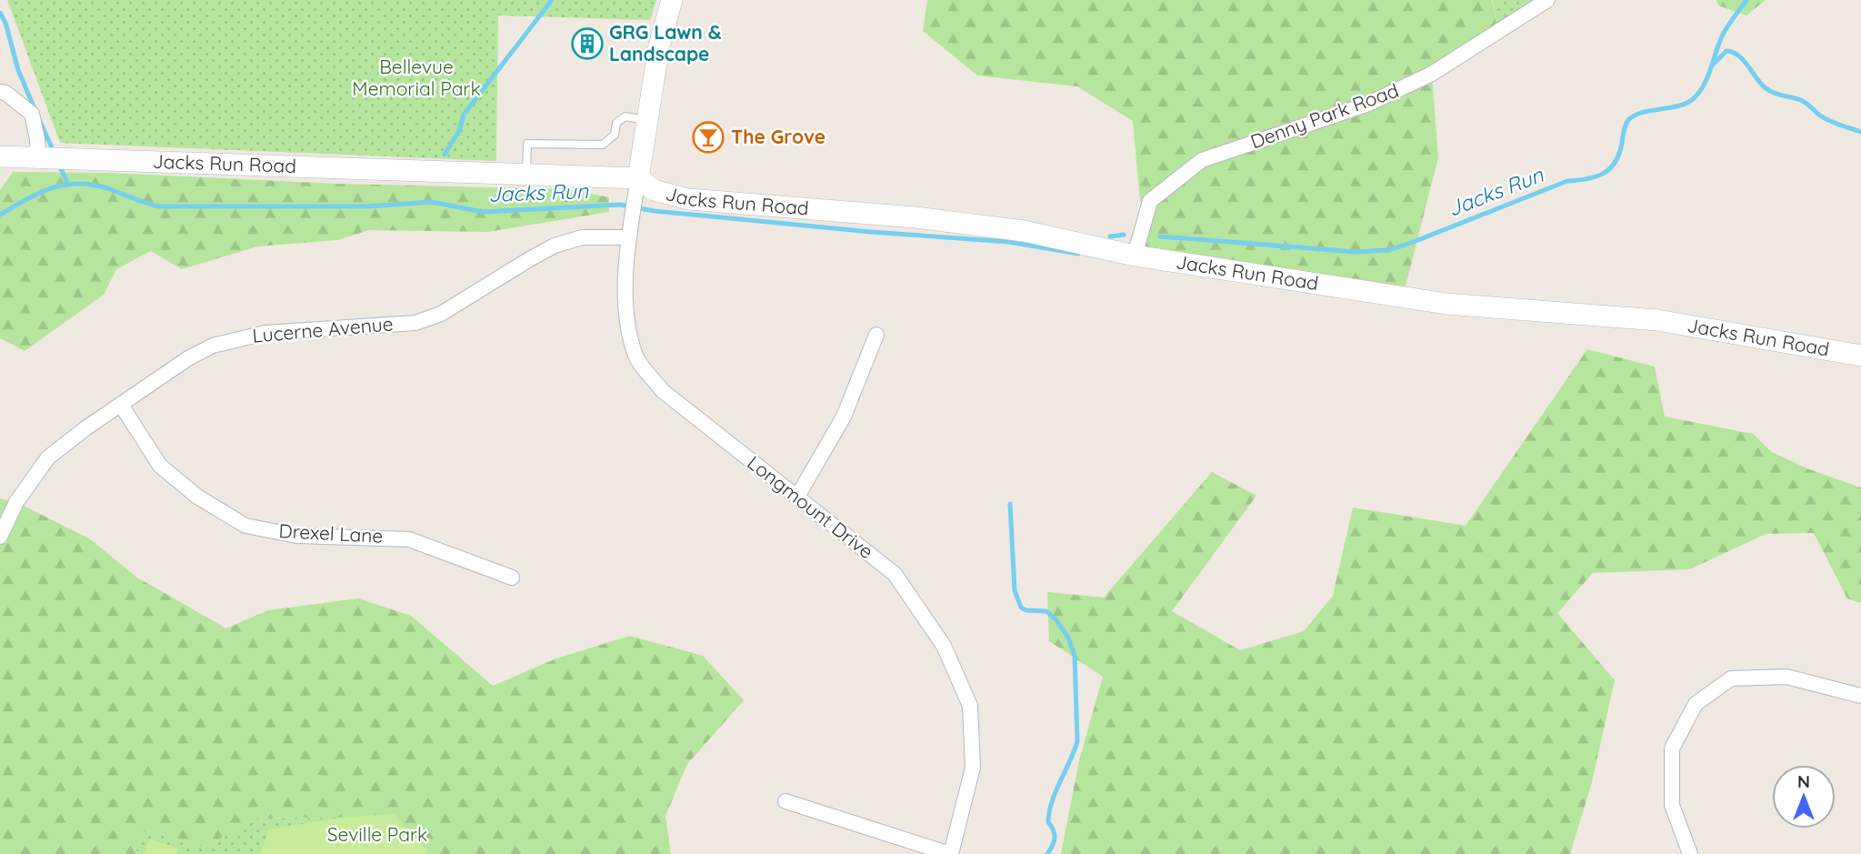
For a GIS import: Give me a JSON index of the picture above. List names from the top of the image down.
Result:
{
  "streets": {
    "street": [
      "Denny Park Road",
      "Jacks Run Road",
      "Lucerne Avenue",
      "Longmount Drive",
      "Drexel Lane"
    ]
  },
  "crossings": [
    ["Denny Park Road", "Jacks Run Road"],
    ["Jacks Run Road", "Longmount Drive"],
    ["Lucerne Avenue", "Longmount Drive"],
    ["Lucerne Avenue", "Drexel Lane"]
  ],
  "water": ["Jacks Run"],
  "parks": ["Bellevue Memorial Park", "Seville Park"],
  "places": {
    "building": ["GRG Lawn & Landscape"],
    "bar": ["The Grove"]
  },
  "north": "top"
}
